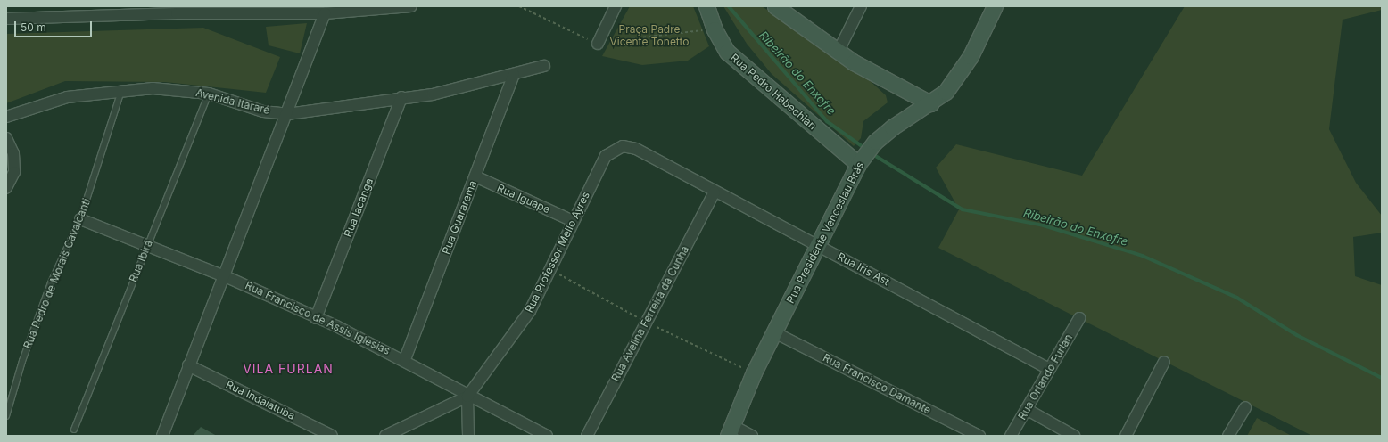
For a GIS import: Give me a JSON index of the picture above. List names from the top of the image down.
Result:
{
  "streets": {
    "street": [
      "Rua Pedro Habechian",
      "Avenida Itararé",
      "Rua Iguape",
      "Rua Iacanga",
      "Rua Guararema",
      "Rua Presidente Venceslau Brás",
      "Rua Professor Mello Ayres",
      "Rua Iris Ast",
      "Rua Avelina Ferreira da Cunha",
      "Rua Francisco de Assis Iglesias",
      "Rua Orlando Furlan",
      "Rua Francisco Damante",
      "Rua Indaiatuba"
    ],
    "lane": ["Rua Ibirá", "Rua Pedro de Morais Cavalcanti"]
  },
  "crossings": [
    ["Rua Pedro Habechian", "Rua Presidente Venceslau Brás"],
    ["Avenida Itararé", "Rua Iacanga"],
    ["Avenida Itararé", "Rua Guararema"],
    ["Avenida Itararé", "Rua Ibirá"],
    ["Avenida Itararé", "Rua Pedro de Morais Cavalcanti"],
    ["Rua Iguape", "Rua Guararema"],
    ["Rua Iguape", "Rua Professor Mello Ayres"],
    ["Rua Iacanga", "Rua Francisco de Assis Iglesias"],
    ["Rua Guararema", "Rua Francisco de Assis Iglesias"],
    ["Rua Presidente Venceslau Brás", "Rua Iris Ast"],
    ["Rua Presidente Venceslau Brás", "Rua Francisco Damante"],
    ["Rua Professor Mello Ayres", "Rua Iris Ast"],
    ["Rua Professor Mello Ayres", "Rua Francisco de Assis Iglesias"],
    ["Rua Ibirá", "Rua Francisco de Assis Iglesias"],
    ["Rua Iris Ast", "Rua Avelina Ferreira da Cunha"],
    ["Rua Iris Ast", "Rua Orlando Furlan"],
    ["Rua Pedro de Morais Cavalcanti", "Rua Francisco de Assis Iglesias"]
  ],
  "districts": ["VILA FURLAN"],
  "water": ["Ribeirão do Enxofre"],
  "parks": ["Praça Padre Vicente Tonetto"],
  "scale_bar": "50 m"
}
